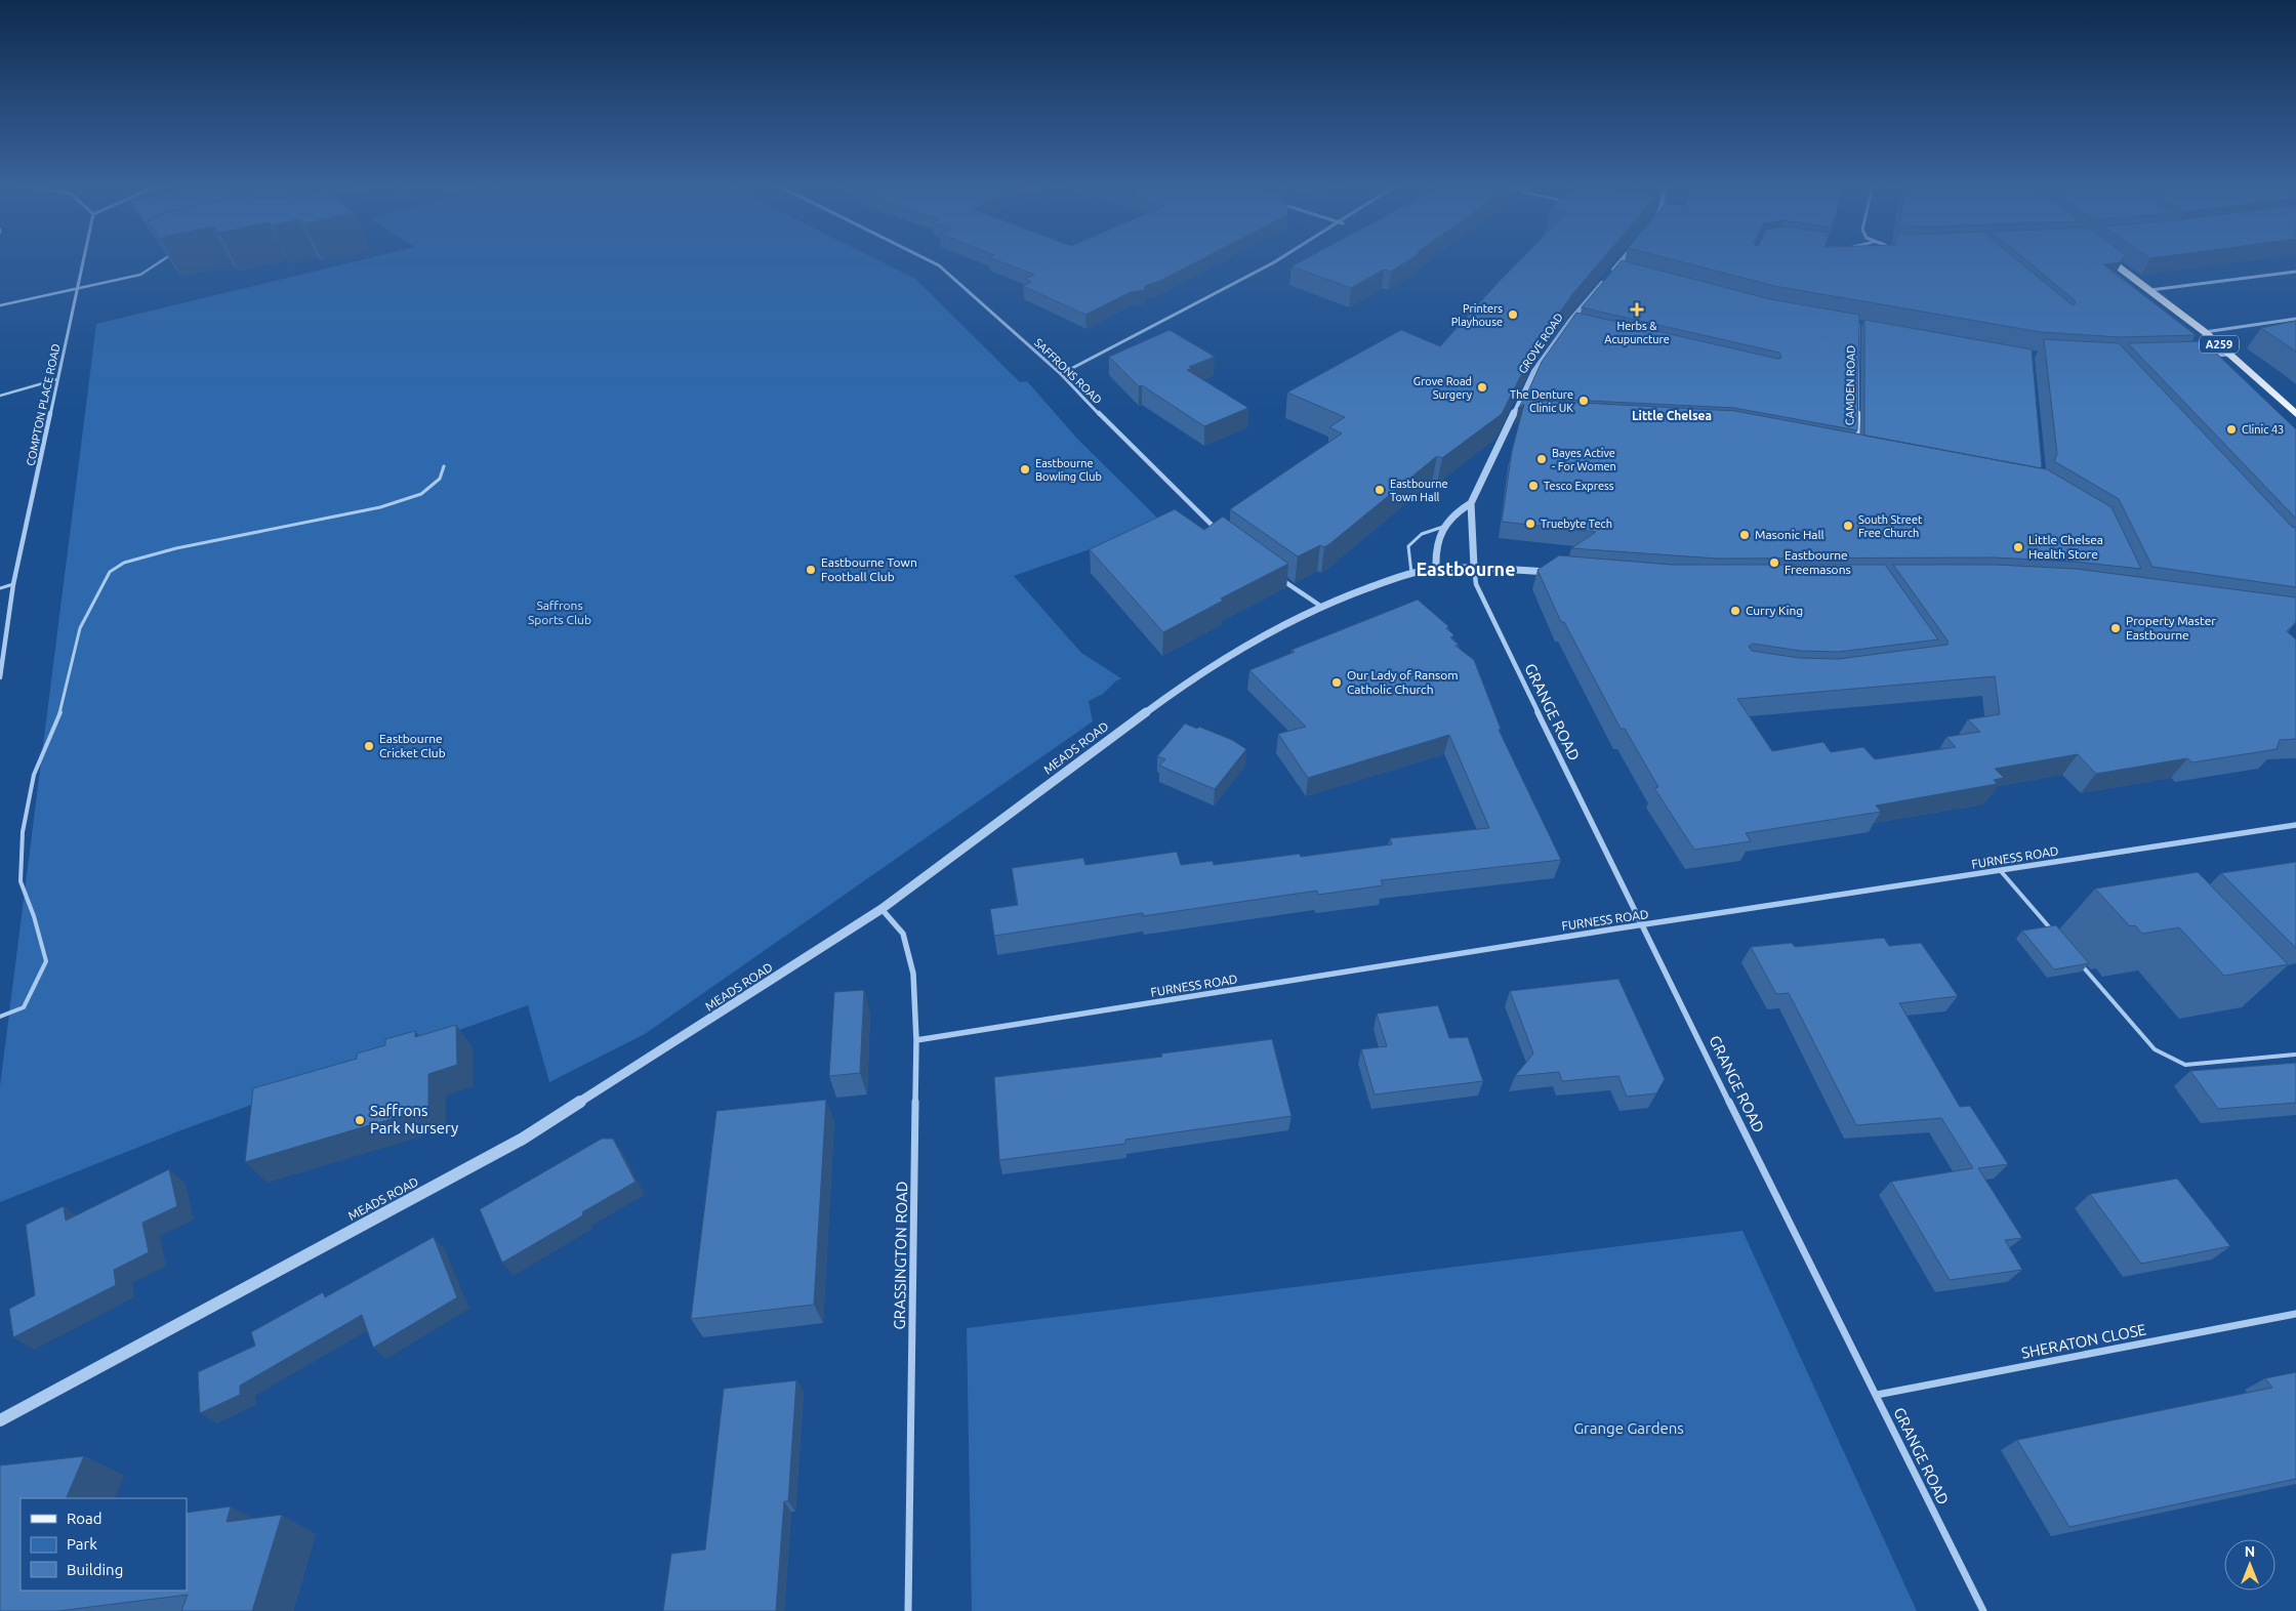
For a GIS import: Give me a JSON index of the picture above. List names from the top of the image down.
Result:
{
  "streets": {
    "main road": ["A259"],
    "street": [
      "GROVE ROAD",
      "SAFFRONS ROAD",
      "CAMDEN ROAD",
      "COMPTON PLACE ROAD",
      "GRANGE ROAD",
      "MEADS ROAD",
      "FURNESS ROAD",
      "GRASSINGTON ROAD",
      "SHERATON CLOSE"
    ]
  },
  "crossings": [
    ["GROVE ROAD", "GRANGE ROAD"],
    ["GROVE ROAD", "MEADS ROAD"],
    ["GRANGE ROAD", "MEADS ROAD"],
    ["GRANGE ROAD", "FURNESS ROAD"],
    ["GRANGE ROAD", "SHERATON CLOSE"],
    ["MEADS ROAD", "GRASSINGTON ROAD"],
    ["FURNESS ROAD", "GRASSINGTON ROAD"]
  ],
  "districts": ["Little Chelsea", "Eastbourne"],
  "parks": ["Saffrons Sports Club", "Grange Gardens"],
  "places": {
    "health": ["Herbs & Acupuncture"],
    "other": [
      "Printers Playhouse",
      "Grove Road Surgery",
      "The Denture Clinic UK",
      "Clinic 43",
      "Bayes Active - For Women",
      "Eastbourne Bowling Club",
      "Tesco Express",
      "Eastbourne Town Hall",
      "Truebyte Tech",
      "South Street Free Church",
      "Masonic Hall",
      "Little Chelsea Health Store",
      "Eastbourne Freemasons",
      "Eastbourne Town Football Club",
      "Curry King",
      "Property Master Eastbourne",
      "Our Lady of Ransom Catholic Church",
      "Eastbourne Cricket Club",
      "Saffrons Park Nursery"
    ]
  },
  "legend": ["Road", "Park", "Building"],
  "north": "top"
}
